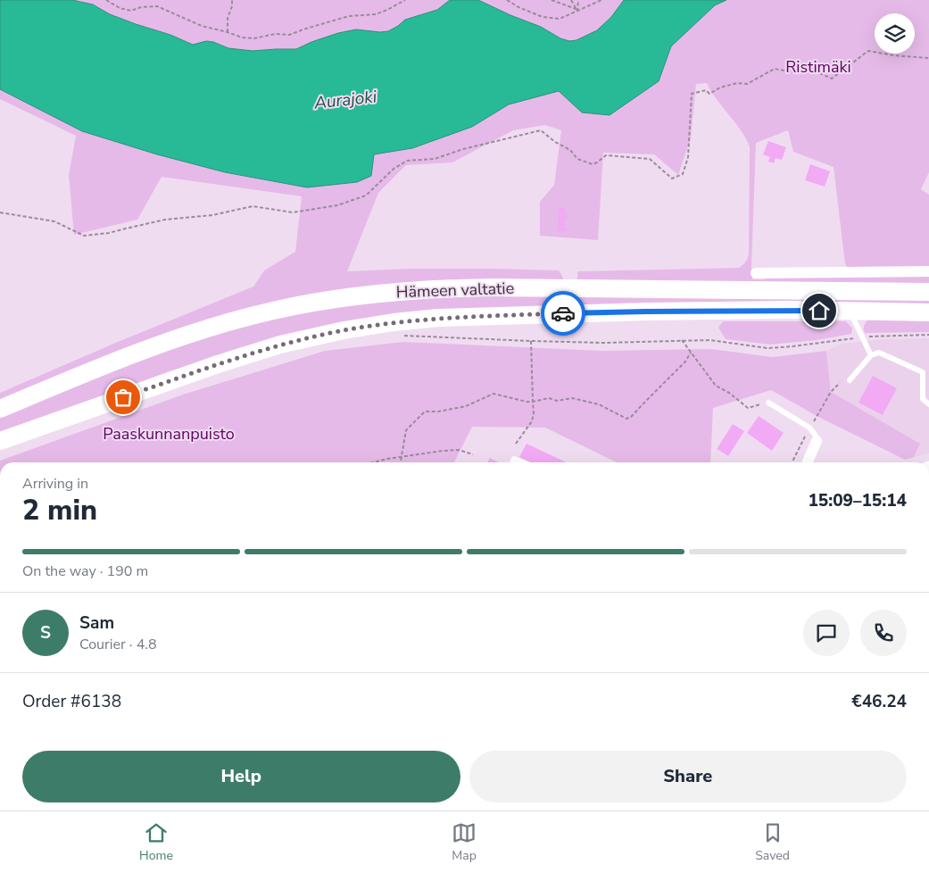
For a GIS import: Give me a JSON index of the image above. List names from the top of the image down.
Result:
{
  "streets": {
    "highway": ["Hämeen valtatie"]
  },
  "water": ["Aurajoki"],
  "parks": ["Ristimäki", "Paaskunnanpuisto"],
  "page": {
    "heading": ["2 min", "Arriving in", "15:09–15:14"],
    "panel": [
      "Sam",
      "Courier · 4.8",
      "Order #6138",
      "€46.24"
    ],
    "bar": "On the way · 190 m",
    "round": "S",
    "buttons": ["Help", "Share"],
    "tabs": ["Home", "Map", "Saved"]
  }
}
